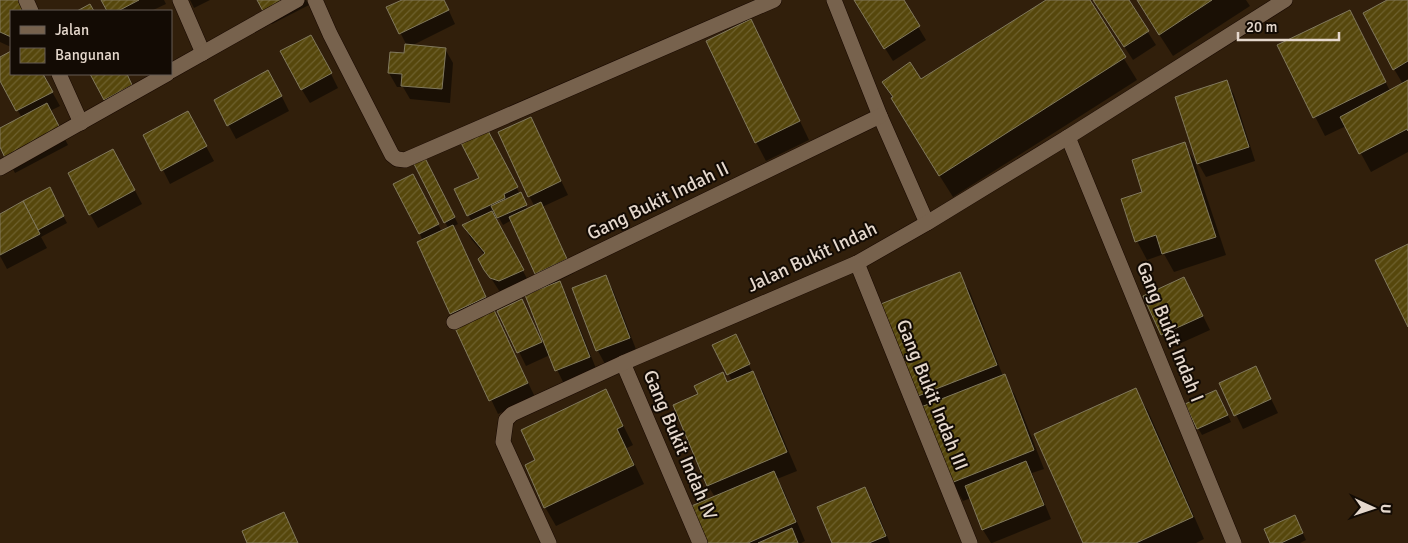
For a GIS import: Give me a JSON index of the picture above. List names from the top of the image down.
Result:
{
  "streets": {
    "street": [
      "Gang Bukit Indah II",
      "Jalan Bukit Indah",
      "Gang Bukit Indah I",
      "Gang Bukit Indah III",
      "Gang Bukit Indah IV"
    ]
  },
  "crossings": [
    ["Jalan Bukit Indah", "Gang Bukit Indah I"],
    ["Jalan Bukit Indah", "Gang Bukit Indah III"],
    ["Jalan Bukit Indah", "Gang Bukit Indah IV"]
  ],
  "legend": ["Jalan", "Bangunan"],
  "scale_bar": "20 m",
  "north": "right"
}
